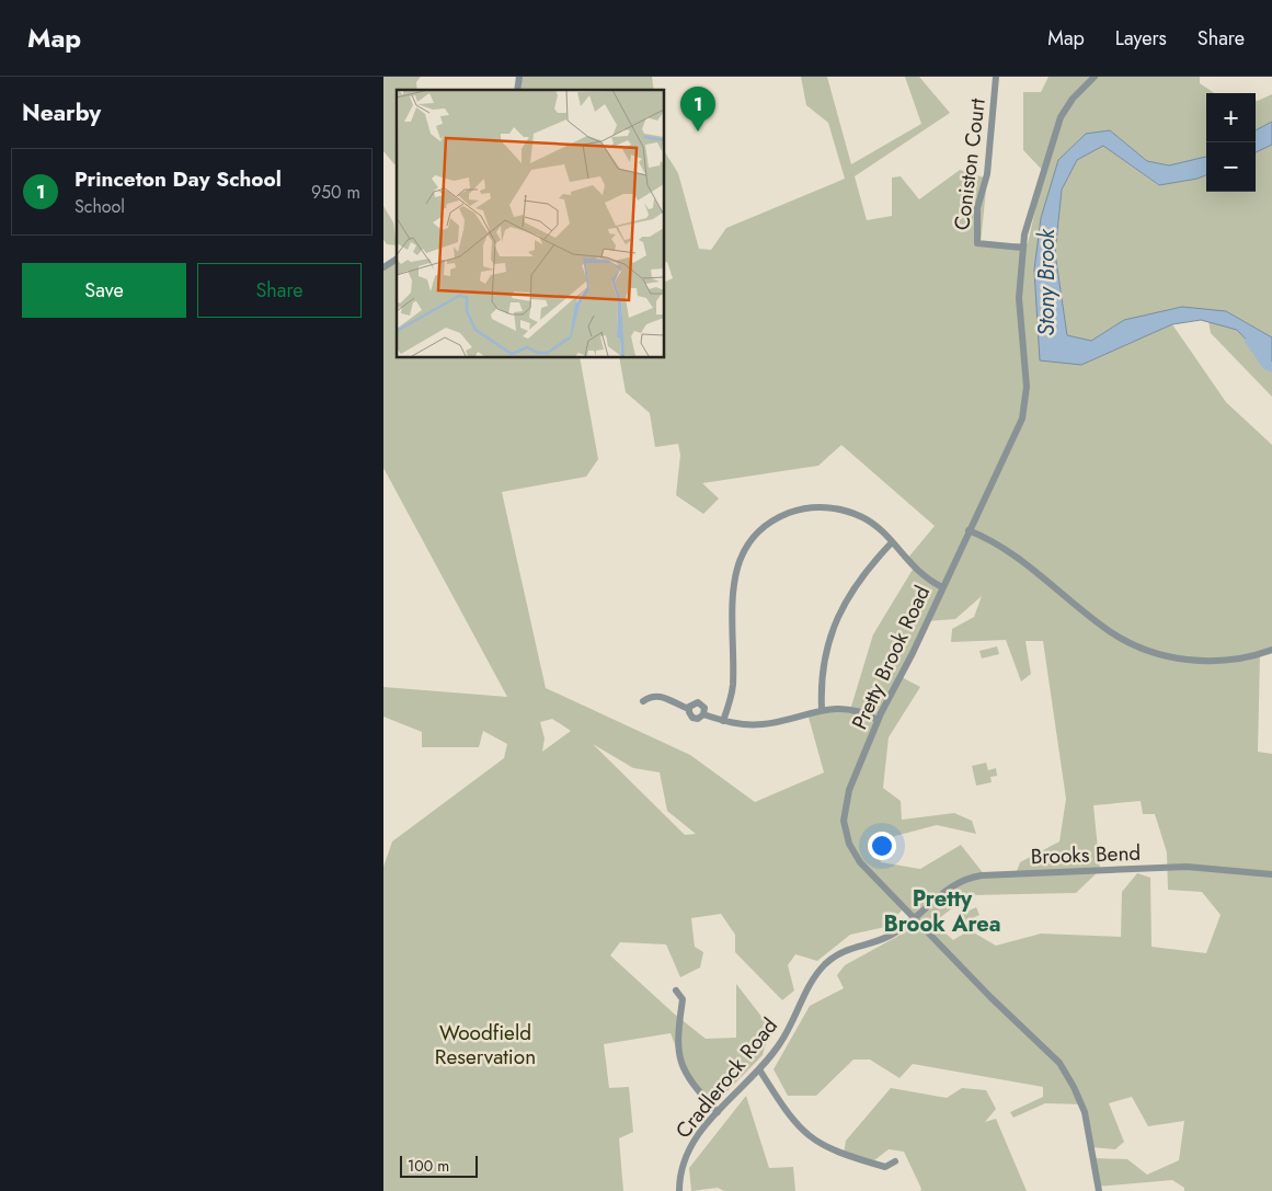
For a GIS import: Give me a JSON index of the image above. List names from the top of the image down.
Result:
{
  "streets": {
    "street": [
      "Coniston Court",
      "Pretty Brook Road",
      "Brooks Bend",
      "Cradlerock Road"
    ]
  },
  "crossings": [
    ["Coniston Court", "Pretty Brook Road"],
    ["Pretty Brook Road", "Brooks Bend"],
    ["Pretty Brook Road", "Cradlerock Road"],
    ["Brooks Bend", "Cradlerock Road"]
  ],
  "districts": ["Pretty Brook Area"],
  "water": ["Stony Brook"],
  "parks": ["Woodfield Reservation"],
  "scale_bar": "100 m",
  "page": {
    "header": "Map",
    "nav": ["Map", "Layers", "Share"],
    "heading": "Nearby",
    "pins": "1",
    "map_buttons": ["+", "−"],
    "list": [
      {
        "mark": "1",
        "name": "Princeton Day School",
        "note": "School",
        "value": "950 m"
      }
    ],
    "buttons": ["Save", "Share"],
    "scale": "100 m"
  }
}
